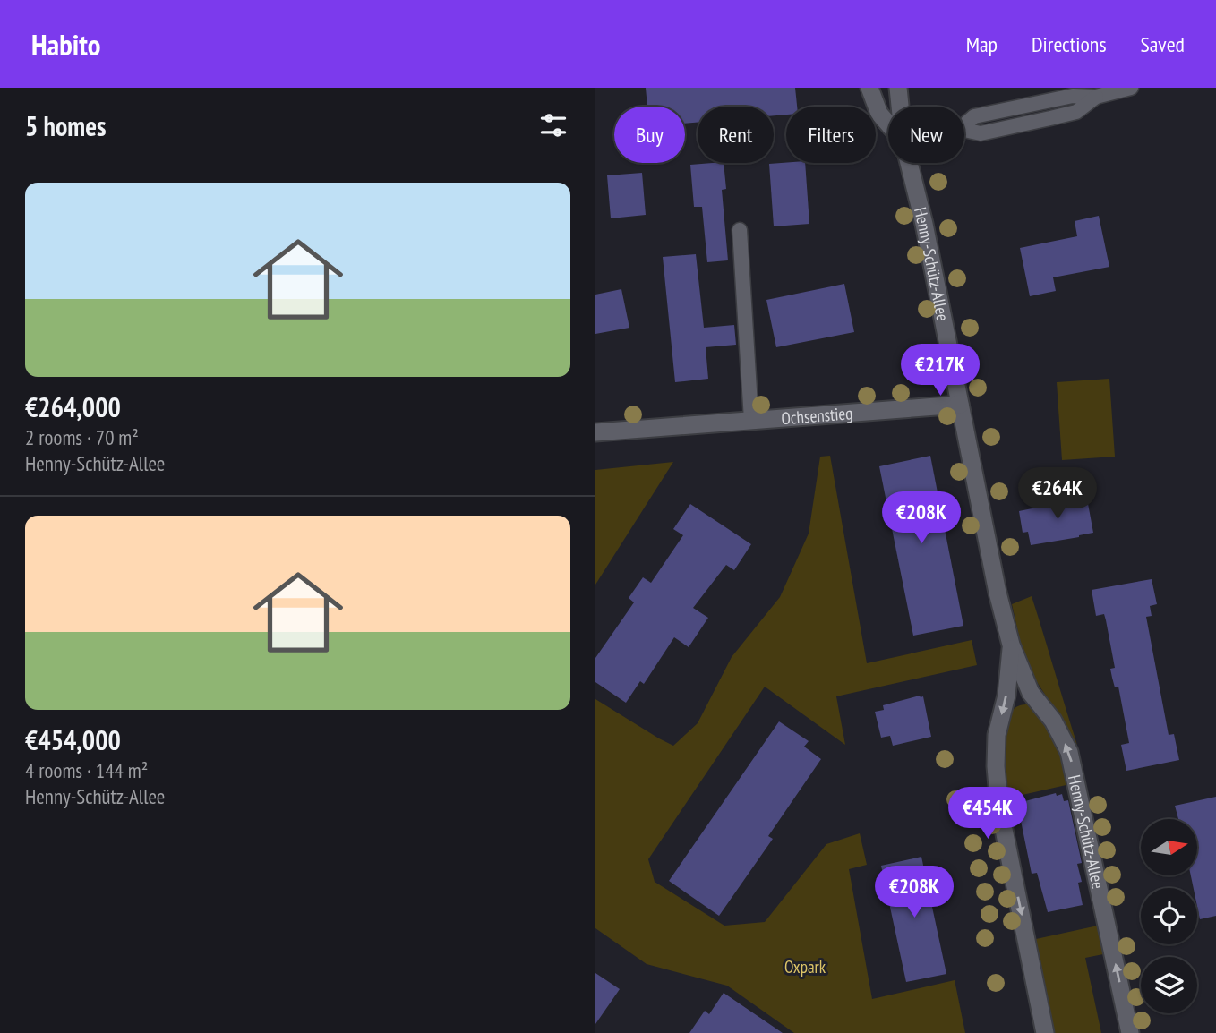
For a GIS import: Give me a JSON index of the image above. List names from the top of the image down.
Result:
{
  "streets": {
    "street": ["Henny-Schütz-Allee", "Ochsenstieg"]
  },
  "crossings": [
    ["Henny-Schütz-Allee", "Ochsenstieg"]
  ],
  "parks": ["Oxpark"],
  "north": "right",
  "page": {
    "header": "Habito",
    "nav": ["Map", "Directions", "Saved"],
    "heading": "5 homes",
    "chip": [
      "Buy",
      "Rent",
      "Filters",
      "New"
    ],
    "list": [
      {
        "name": "€264,000",
        "note": "2 rooms · 70 m² · Henny-Schütz-Allee"
      },
      {
        "name": "€454,000",
        "note": "4 rooms · 144 m² · Henny-Schütz-Allee"
      }
    ],
    "price": [
      "€217K",
      "€264K",
      "€208K",
      "€454K",
      "€208K"
    ]
  }
}
